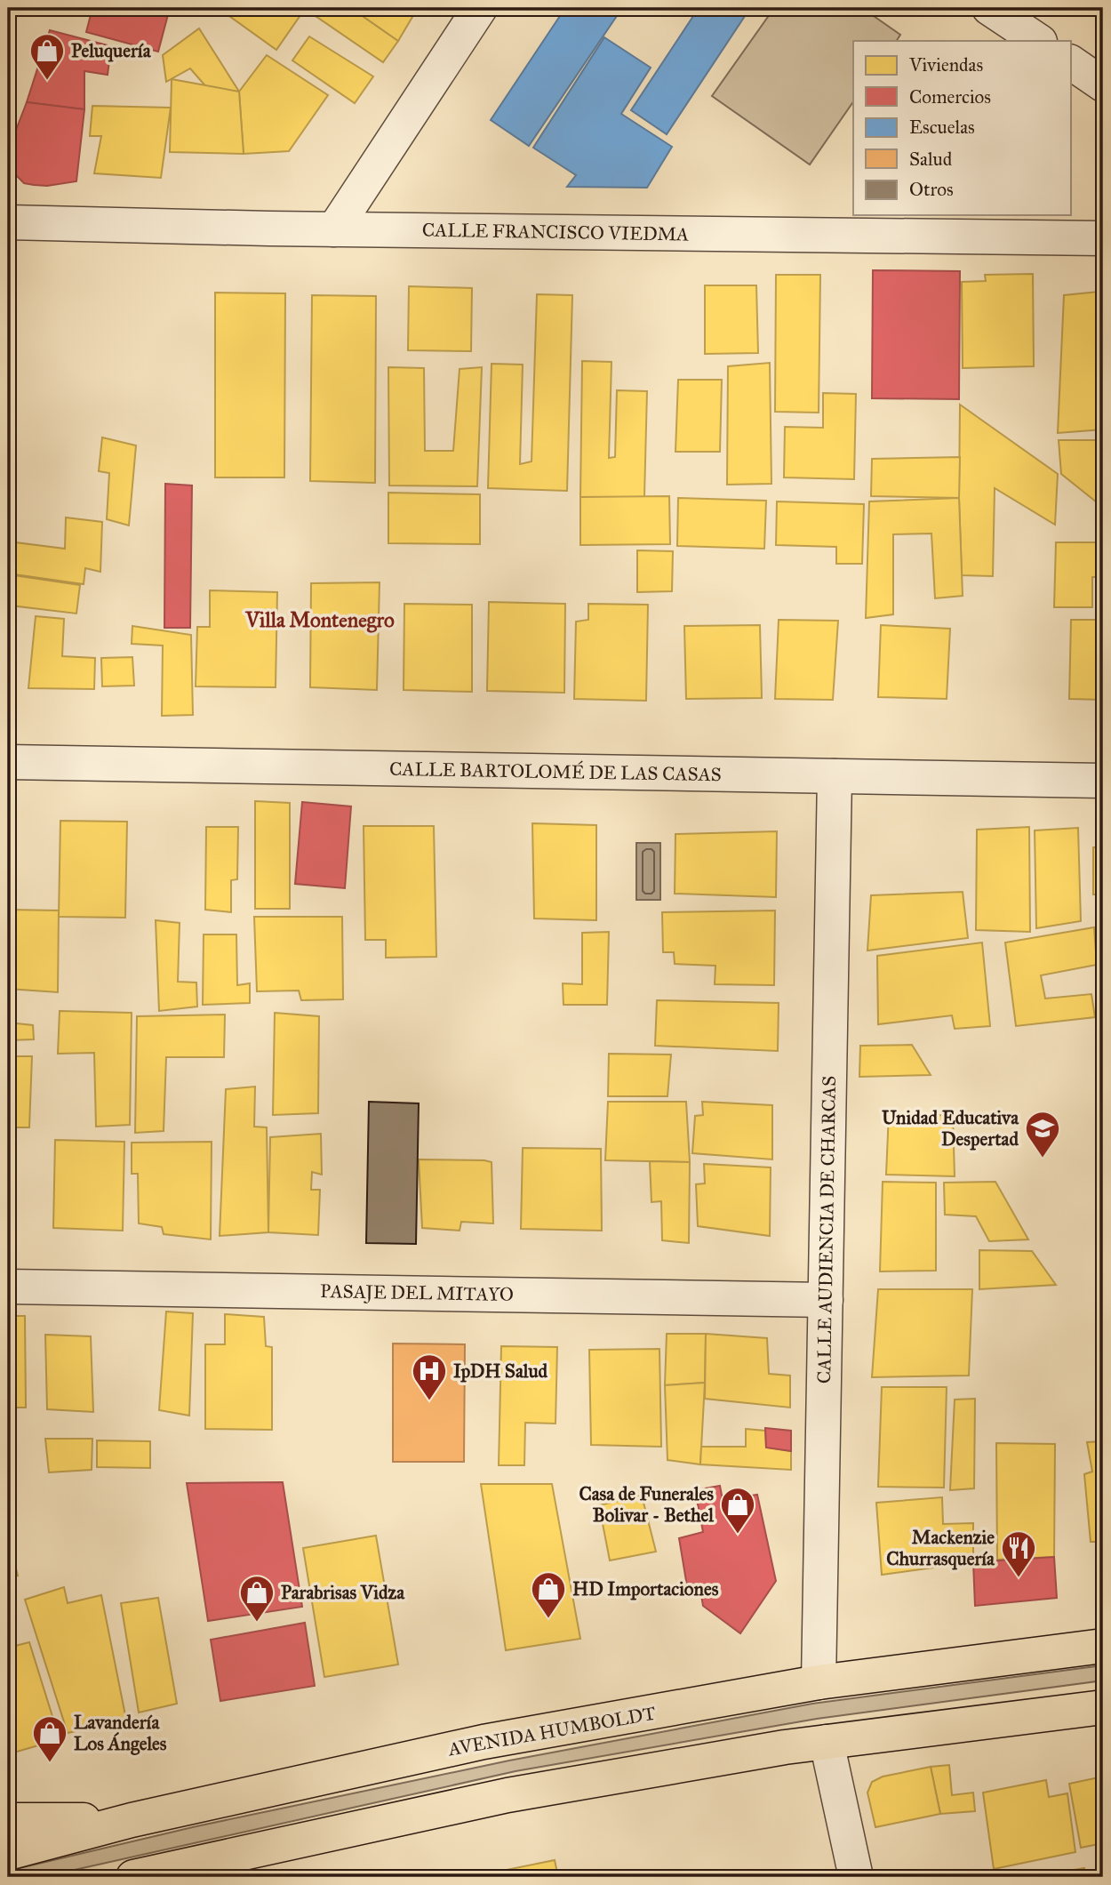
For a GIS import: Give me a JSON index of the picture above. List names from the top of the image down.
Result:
{
  "streets": {
    "main road": ["AVENIDA HUMBOLDT"],
    "street": [
      "CALLE FRANCISCO VIEDMA",
      "CALLE BARTOLOMÉ DE LAS CASAS",
      "CALLE AUDIENCIA DE CHARCAS",
      "PASAJE DEL MITAYO"
    ]
  },
  "crossings": [
    ["CALLE BARTOLOMÉ DE LAS CASAS", "CALLE AUDIENCIA DE CHARCAS"],
    ["CALLE AUDIENCIA DE CHARCAS", "PASAJE DEL MITAYO"],
    ["CALLE AUDIENCIA DE CHARCAS", "AVENIDA HUMBOLDT"]
  ],
  "districts": ["Villa Montenegro"],
  "places": {
    "shop": [
      "Peluquería",
      "Casa de Funerales Bolivar - Bethel",
      "HD Importaciones",
      "Parabrisas Vidza",
      "Lavandería Los Ángeles"
    ],
    "school or university": ["Unidad Educativa Despertad"],
    "hospital": ["IpDH Salud"],
    "restaurant": ["Mackenzie Churrasquería"]
  },
  "legend": [
    "Viviendas",
    "Comercios",
    "Escuelas",
    "Salud",
    "Otros"
  ]
}
